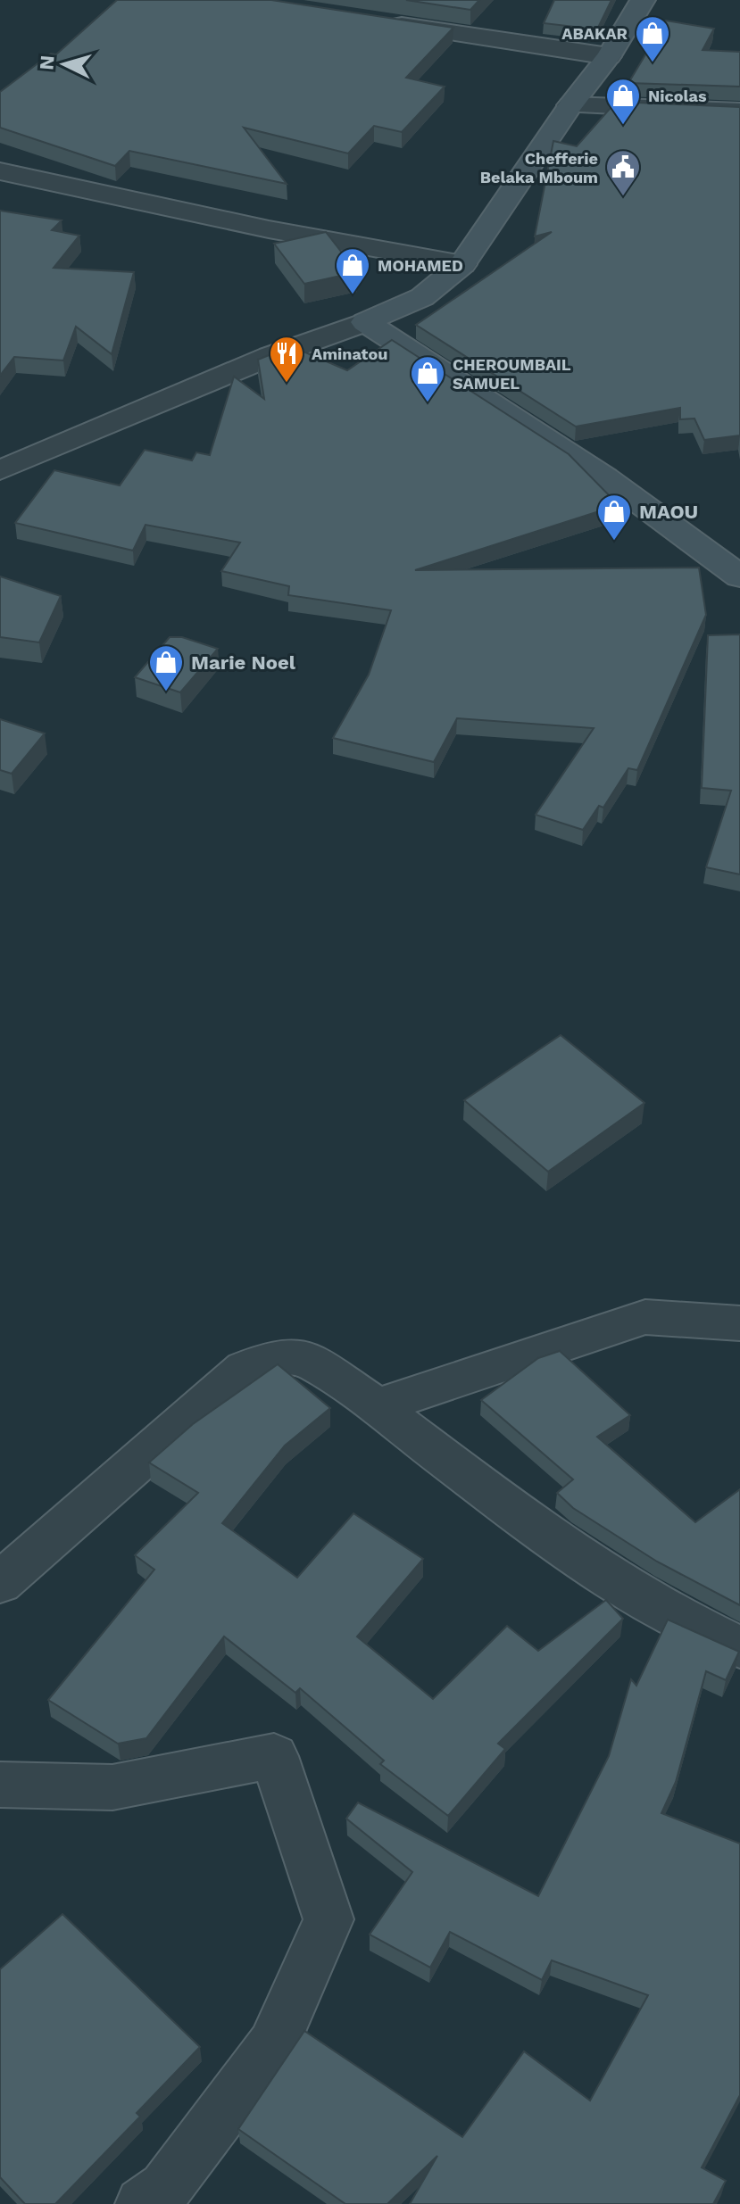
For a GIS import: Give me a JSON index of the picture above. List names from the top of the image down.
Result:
{
  "places": {
    "shop": [
      "ABAKAR",
      "Nicolas",
      "MOHAMED",
      "CHEROUMBAIL SAMUEL",
      "MAOU",
      "Marie Noel"
    ],
    "public building": ["Chefferie Belaka Mboum"],
    "restaurant": ["Aminatou"]
  },
  "north": "left"
}
